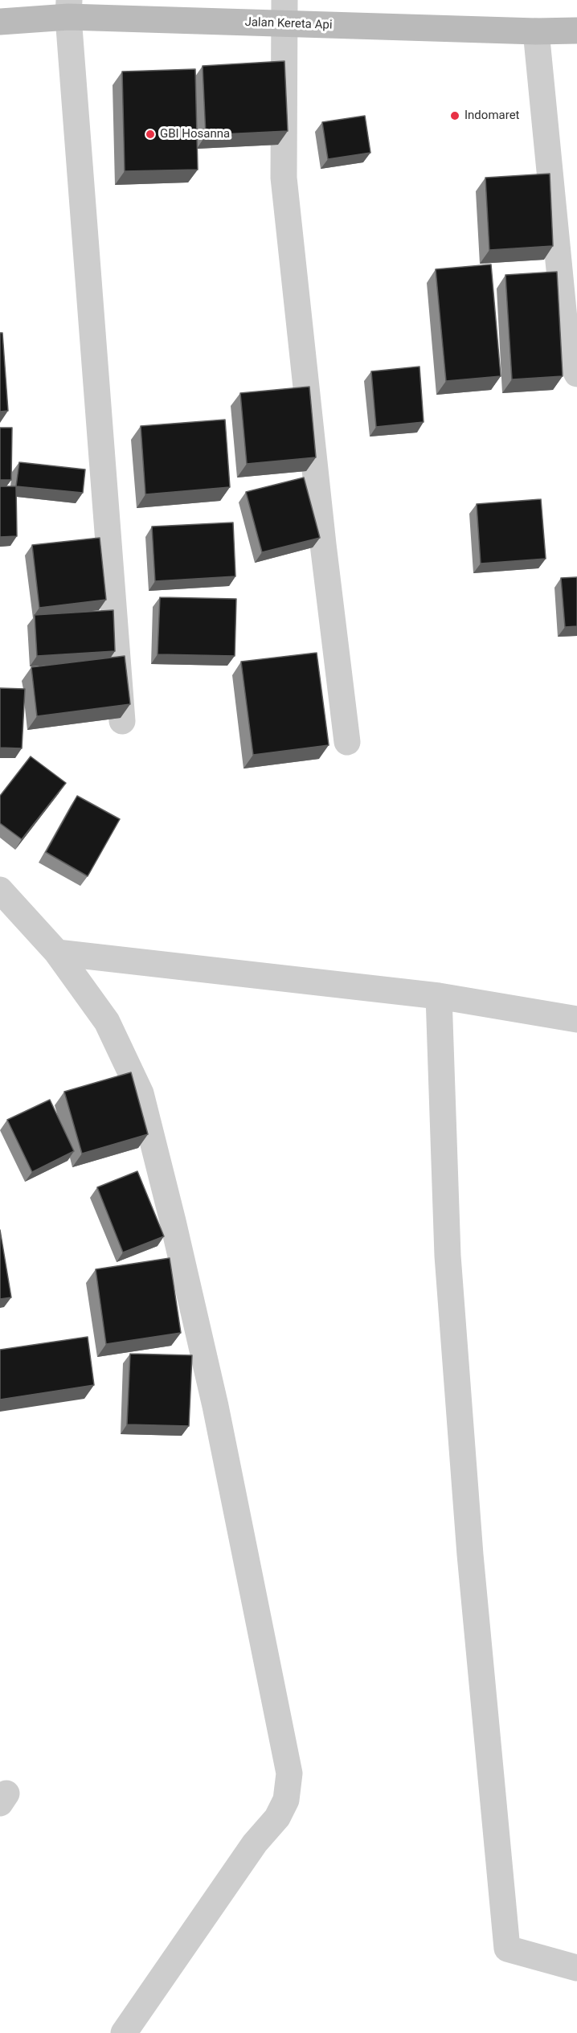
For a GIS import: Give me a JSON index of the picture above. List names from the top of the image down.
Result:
{
  "streets": {
    "street": ["Jalan Kereta Api"]
  },
  "places": ["Indomaret", "GBI Hosanna"]
}
